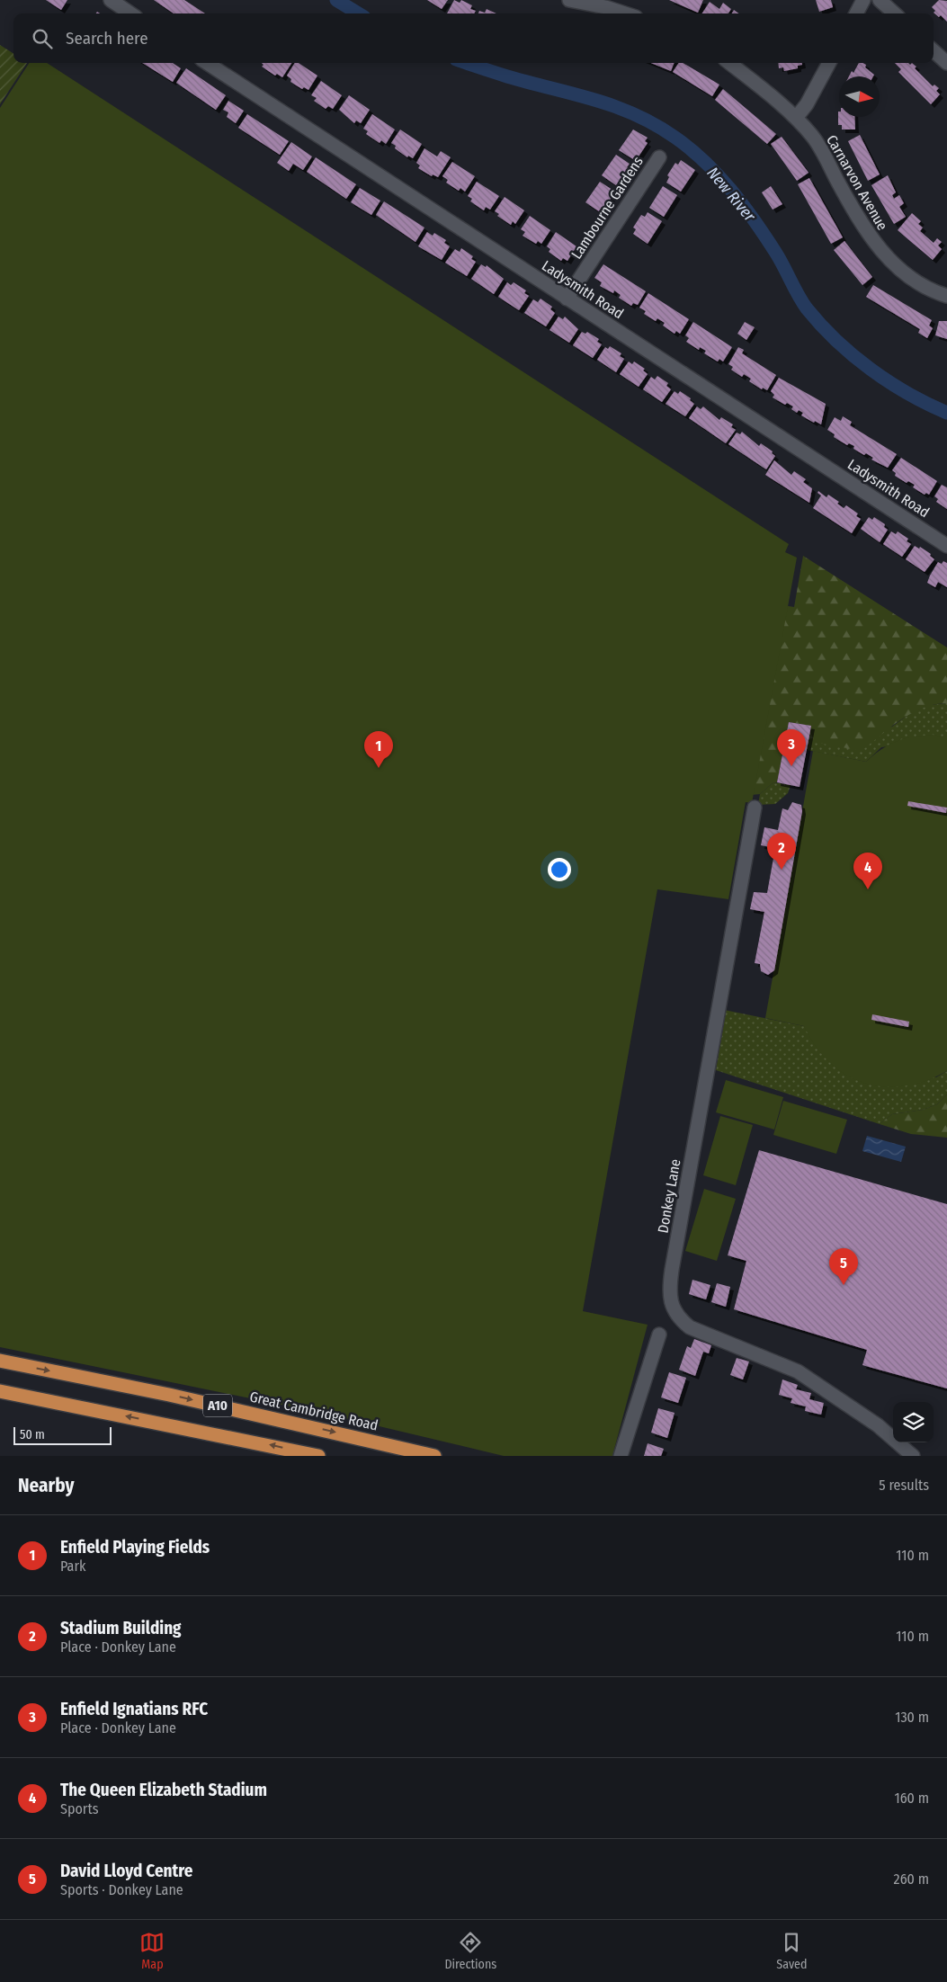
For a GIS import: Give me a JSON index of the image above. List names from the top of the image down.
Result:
{
  "streets": {
    "highway": ["A10", "Great Cambridge Road"],
    "street": [
      "Carnarvon Avenue",
      "Lambourne Gardens",
      "Ladysmith Road",
      "Donkey Lane"
    ]
  },
  "crossings": [
    ["Lambourne Gardens", "Ladysmith Road"]
  ],
  "water": ["New River"],
  "scale_bar": "50 m",
  "north": "right",
  "page": {
    "search": "Search here",
    "pins": [
      "3",
      "1",
      "2",
      "4",
      "5"
    ],
    "scale": "50 m",
    "heading": ["Nearby", "5 results"],
    "list": [
      {
        "mark": "1",
        "name": "Enfield Playing Fields",
        "note": "Park",
        "value": "110 m"
      },
      {
        "mark": "2",
        "name": "Stadium Building",
        "note": "Place · Donkey Lane",
        "value": "110 m"
      },
      {
        "mark": "3",
        "name": "Enfield Ignatians RFC",
        "note": "Place · Donkey Lane",
        "value": "130 m"
      },
      {
        "mark": "4",
        "name": "The Queen Elizabeth Stadium",
        "note": "Sports",
        "value": "160 m"
      },
      {
        "mark": "5",
        "name": "David Lloyd Centre",
        "note": "Sports · Donkey Lane",
        "value": "260 m"
      }
    ],
    "nav": ["Map", "Directions", "Saved"]
  }
}
